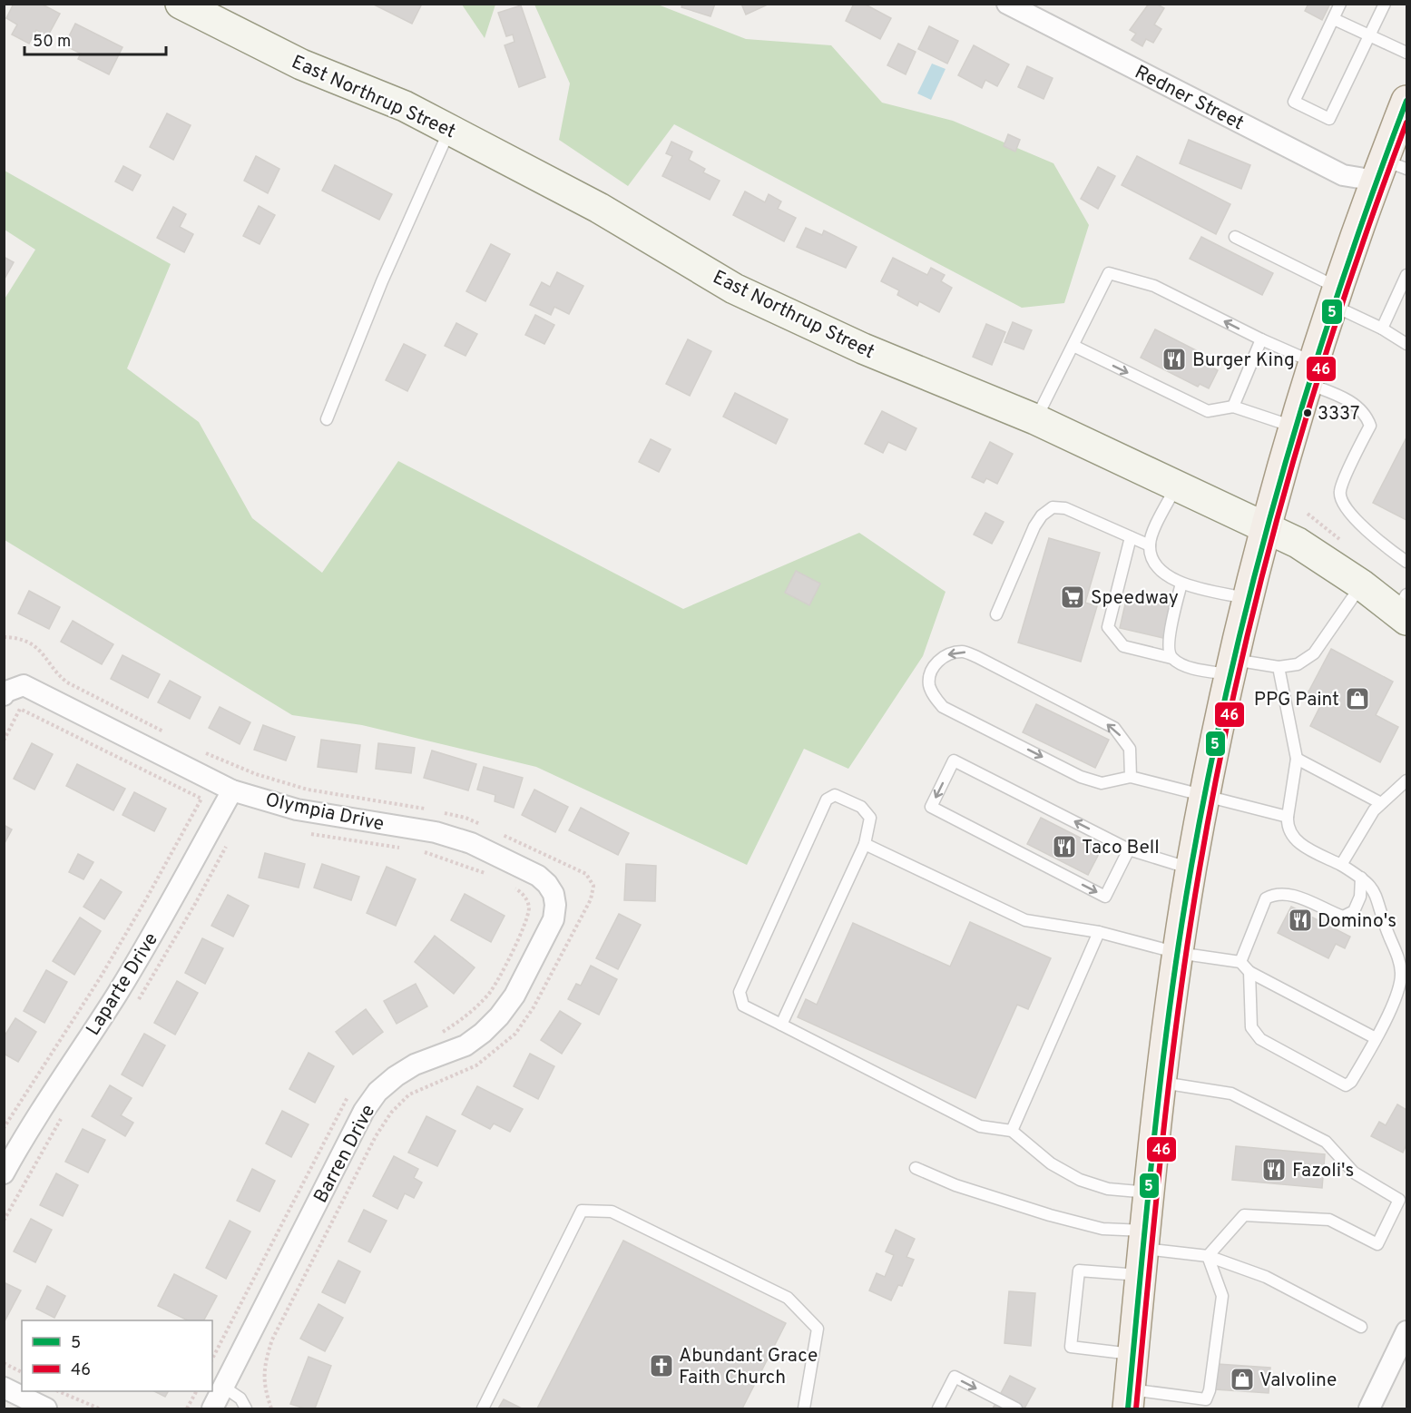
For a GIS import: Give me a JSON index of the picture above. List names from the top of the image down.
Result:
{
  "streets": {
    "street": [
      "East Northrup Street",
      "Redner Street",
      "Olympia Drive",
      "Laparte Drive",
      "Barren Drive"
    ]
  },
  "crossings": [
    ["Olympia Drive", "Laparte Drive"],
    ["Olympia Drive", "Barren Drive"]
  ],
  "places": {
    "restaurant": [
      "Burger King",
      "Taco Bell",
      "Domino's",
      "Fazoli's"
    ],
    "other": ["3337"],
    "supermarket": ["Speedway"],
    "shop": ["PPG Paint", "Valvoline"],
    "church": ["Abundant Grace Faith Church"]
  },
  "lines": ["transit line 5", "transit line 46"],
  "legend": ["5", "46"],
  "scale_bar": "50 m"
}
